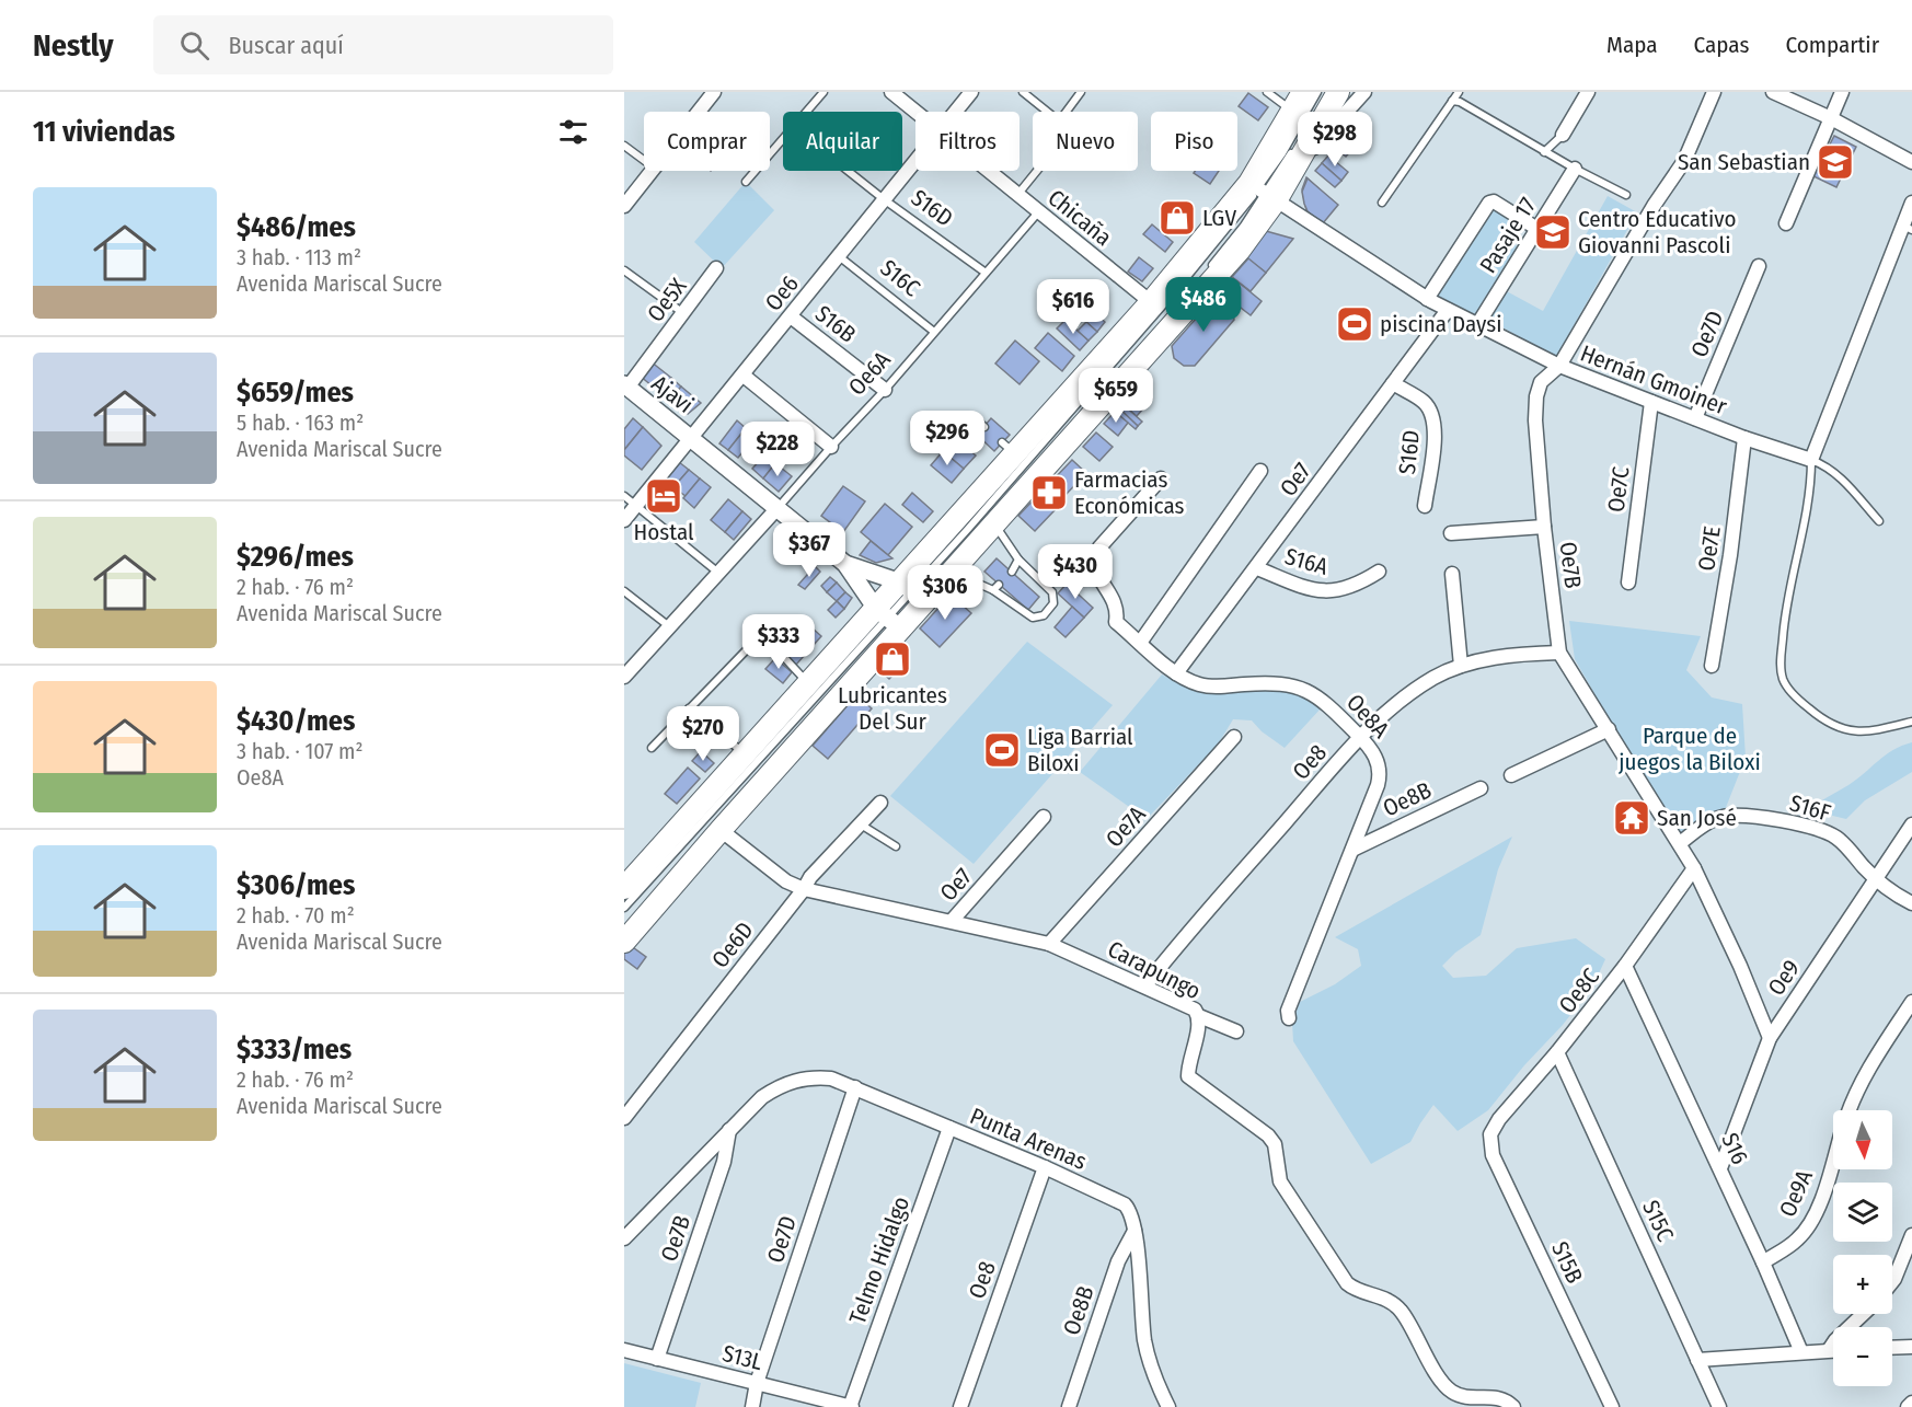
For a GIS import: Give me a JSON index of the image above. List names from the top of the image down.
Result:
{
  "streets": {
    "street": [
      "S16D",
      "Chicaña",
      "Pasaje 17",
      "Oe6",
      "Oe5X",
      "S16B",
      "Oe7D",
      "Oe6A",
      "Hernán Gmoiner",
      "Ajavi",
      "Oe7",
      "Oe7C",
      "Oe7E",
      "S16A",
      "Oe7B",
      "Oe8A",
      "Oe8",
      "Oe8B",
      "S16F",
      "Oe7A",
      "Oe6D",
      "Carapungo",
      "Oe9",
      "Oe8C",
      "Punta Arenas",
      "S16",
      "Oe9A",
      "S15C",
      "Telmo Hidalgo",
      "S15B",
      "S13L"
    ],
    "lane": ["S16C"]
  },
  "crossings": [
    ["S16D", "Oe6"],
    ["S16D", "Oe6A"],
    ["S16D", "Oe7"],
    ["Chicaña", "Oe6A"],
    ["Pasaje 17", "Hernán Gmoiner"],
    ["S16C", "Oe6"],
    ["S16C", "Oe6A"],
    ["Oe6", "S16B"],
    ["Oe6", "Ajavi"],
    ["Oe5X", "Ajavi"],
    ["S16B", "Oe6A"],
    ["Oe7D", "Hernán Gmoiner"],
    ["Oe7D", "Punta Arenas"],
    ["Oe7D", "S13L"],
    ["Oe6A", "Ajavi"],
    ["Hernán Gmoiner", "Oe7"],
    ["Hernán Gmoiner", "Oe7C"],
    ["Hernán Gmoiner", "Oe7E"],
    ["Hernán Gmoiner", "Oe7B"],
    ["Oe7", "S16A"],
    ["Oe7", "Oe8A"],
    ["Oe7", "Carapungo"],
    ["Oe7B", "Oe8"],
    ["Oe7B", "S16F"],
    ["Oe7B", "Oe9"],
    ["Oe7B", "Oe8C"],
    ["Oe7B", "Punta Arenas"],
    ["Oe7B", "S13L"],
    ["Oe8A", "Oe8"],
    ["Oe8A", "Oe8B"],
    ["Oe8", "Carapungo"],
    ["Oe8", "Punta Arenas"],
    ["Oe8B", "Punta Arenas"],
    ["S16F", "Oe9"],
    ["Oe7A", "Carapungo"],
    ["Oe6D", "Carapungo"],
    ["Oe9", "S16"],
    ["Oe8C", "S16"],
    ["Oe8C", "S15C"],
    ["Oe8C", "S15B"],
    ["Punta Arenas", "Telmo Hidalgo"],
    ["S16", "Oe9A"],
    ["Telmo Hidalgo", "S13L"]
  ],
  "parks": ["Parque de juegos la Biloxi"],
  "places": {
    "school or university": ["San Sebastian", "Centro Educativo Giovanni Pascoli"],
    "shop": ["LGV", "Lubricantes Del Sur"],
    "sports": ["piscina Daysi", "Liga Barrial Biloxi"],
    "pharmacy": ["Farmacias Económicas"],
    "hotel": ["Hostal"],
    "temple": ["San José"]
  },
  "north": "bottom",
  "page": {
    "header": "Nestly",
    "search": "Buscar aquí",
    "nav": ["Mapa", "Capas", "Compartir"],
    "heading": "11 viviendas",
    "price": [
      "$298",
      "$486",
      "$616",
      "$659",
      "$296",
      "$228",
      "$367",
      "$430",
      "$306",
      "$333",
      "$270"
    ],
    "chip": [
      "Comprar",
      "Alquilar",
      "Filtros",
      "Nuevo",
      "Piso"
    ],
    "list": [
      {
        "name": "$486/mes",
        "note": "3 hab. · 113 m² · Avenida Mariscal Sucre"
      },
      {
        "name": "$659/mes",
        "note": "5 hab. · 163 m² · Avenida Mariscal Sucre"
      },
      {
        "name": "$296/mes",
        "note": "2 hab. · 76 m² · Avenida Mariscal Sucre"
      },
      {
        "name": "$430/mes",
        "note": "3 hab. · 107 m² · Oe8A"
      },
      {
        "name": "$306/mes",
        "note": "2 hab. · 70 m² · Avenida Mariscal Sucre"
      },
      {
        "name": "$333/mes",
        "note": "2 hab. · 76 m² · Avenida Mariscal Sucre"
      }
    ],
    "map_buttons": ["+", "−"]
  }
}
